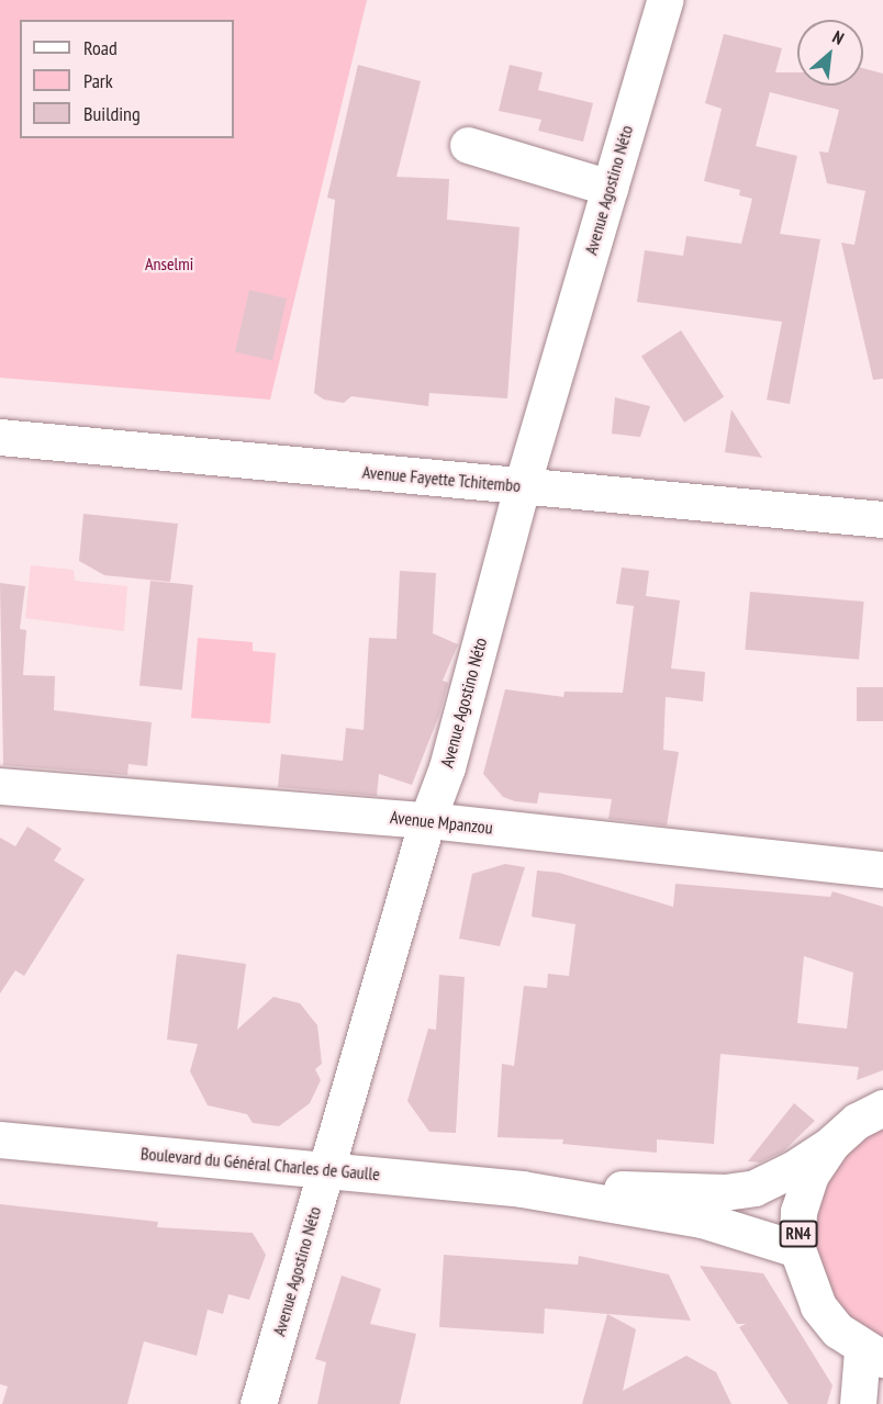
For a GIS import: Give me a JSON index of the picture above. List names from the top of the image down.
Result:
{
  "streets": {
    "main road": [
      "Avenue Agostino Néto",
      "Avenue Fayette Tchitembo",
      "Avenue Mpanzou",
      "Boulevard du Général Charles de Gaulle",
      "RN4"
    ]
  },
  "crossings": [
    ["Avenue Agostino Néto", "Avenue Fayette Tchitembo"],
    ["Avenue Agostino Néto", "Avenue Mpanzou"],
    ["Avenue Agostino Néto", "Boulevard du Général Charles de Gaulle"],
    ["Boulevard du Général Charles de Gaulle", "RN4"]
  ],
  "parks": ["Anselmi"],
  "legend": ["Road", "Park", "Building"],
  "north": "top right"
}
